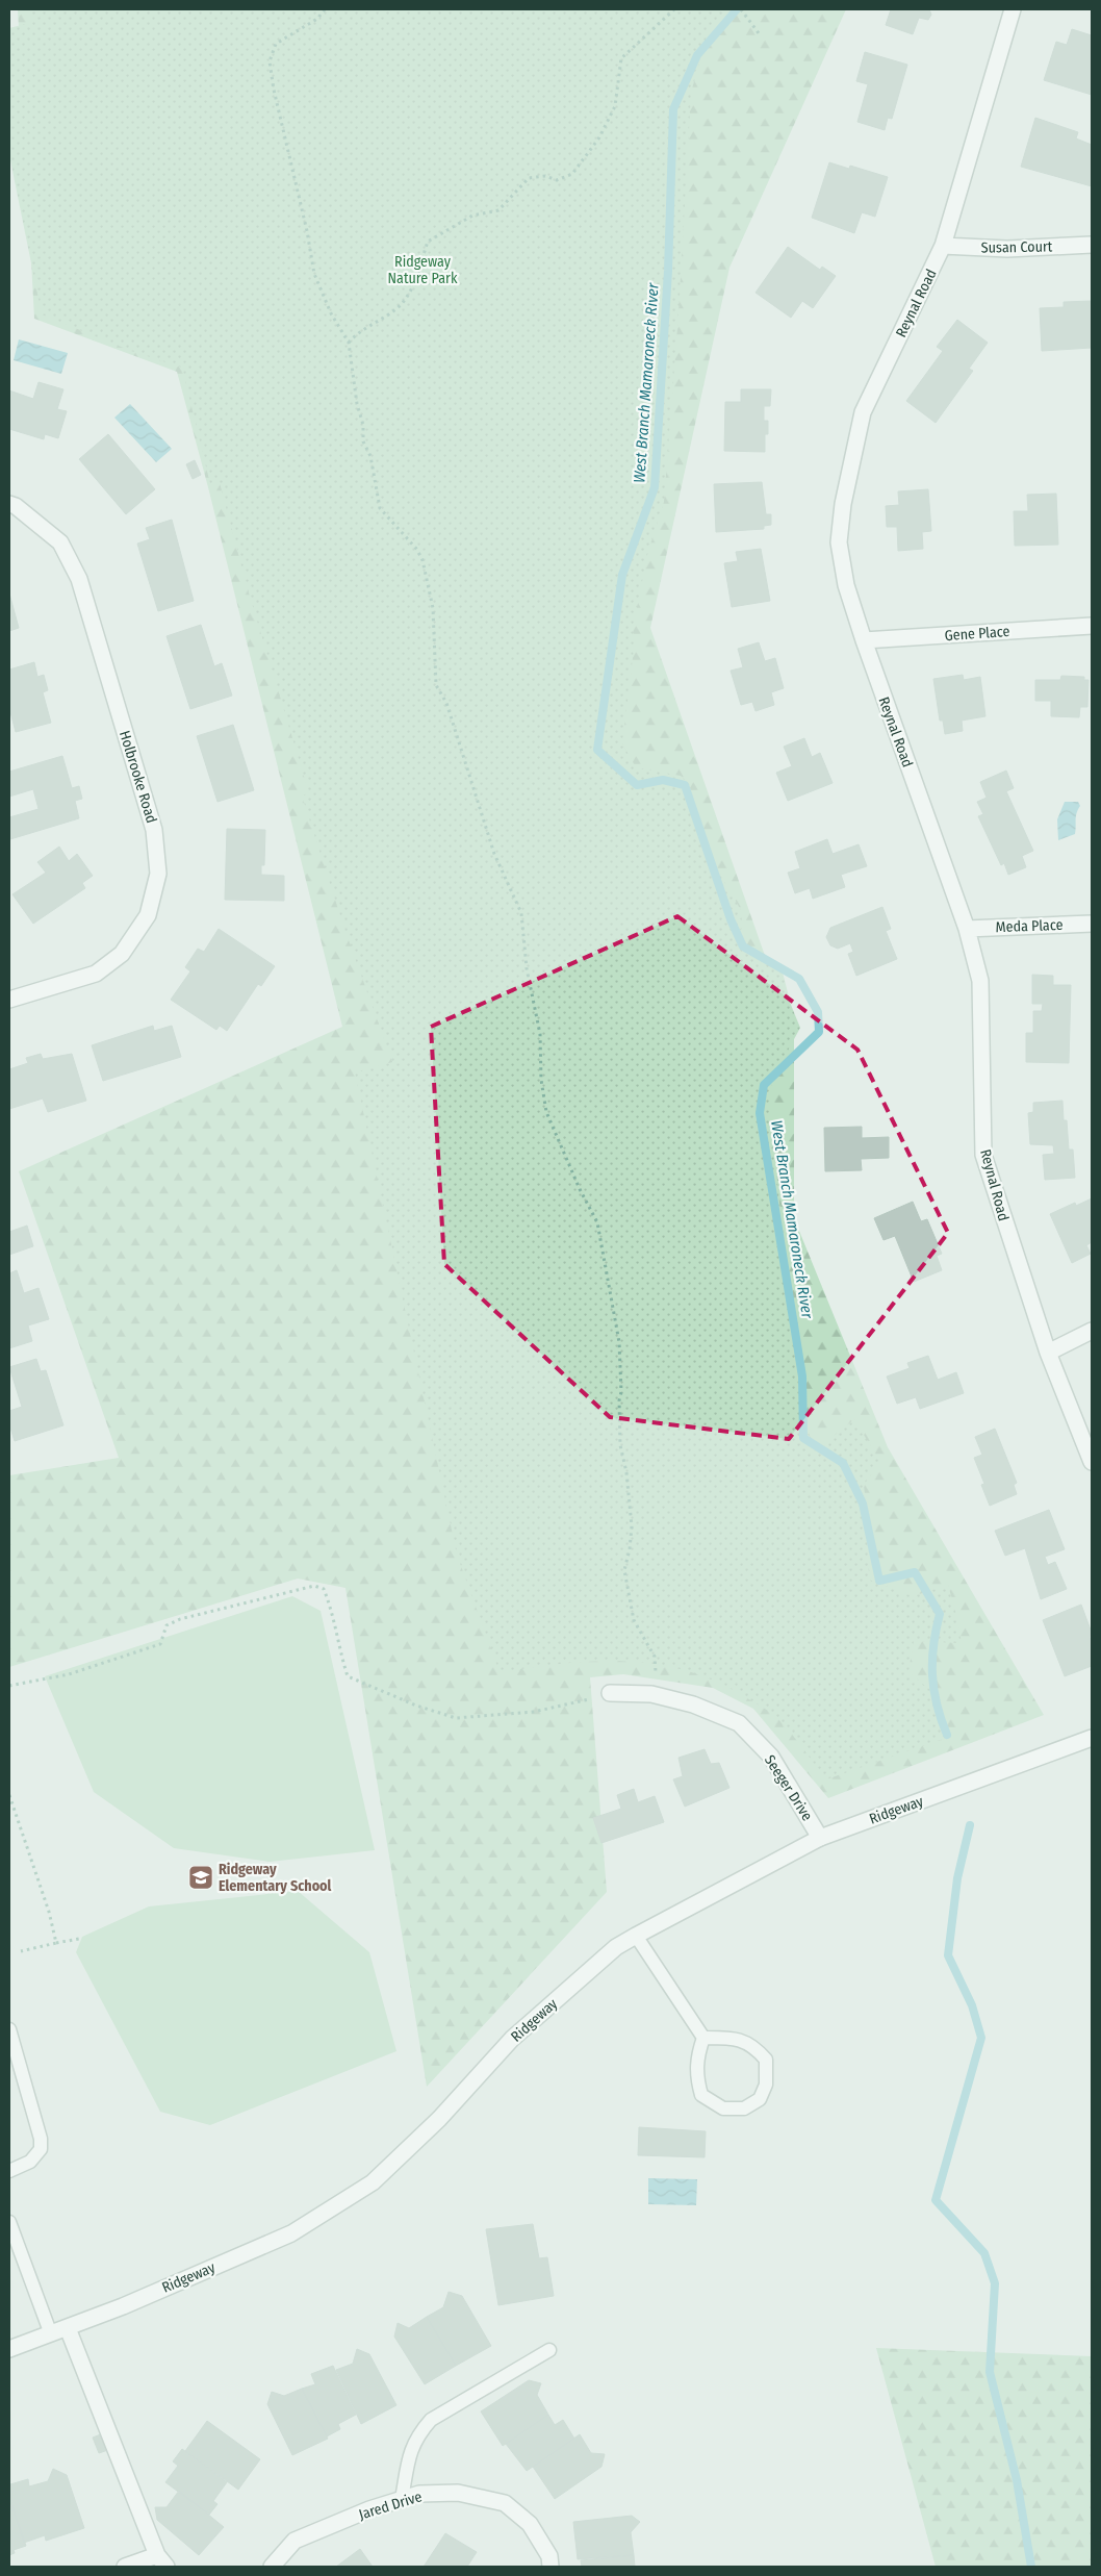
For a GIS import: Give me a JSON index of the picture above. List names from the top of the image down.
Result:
{
  "streets": {
    "street": [
      "Susan Court",
      "Reynal Road",
      "Gene Place",
      "Holbrooke Road",
      "Meda Place",
      "Seeger Drive",
      "Ridgeway",
      "Jared Drive"
    ]
  },
  "crossings": [
    ["Susan Court", "Reynal Road"],
    ["Reynal Road", "Gene Place"],
    ["Reynal Road", "Meda Place"],
    ["Seeger Drive", "Ridgeway"]
  ],
  "water": ["West Branch Mamaroneck River"],
  "parks": ["Ridgeway Nature Park"],
  "places": {
    "school or university": ["Ridgeway Elementary School"]
  }
}
